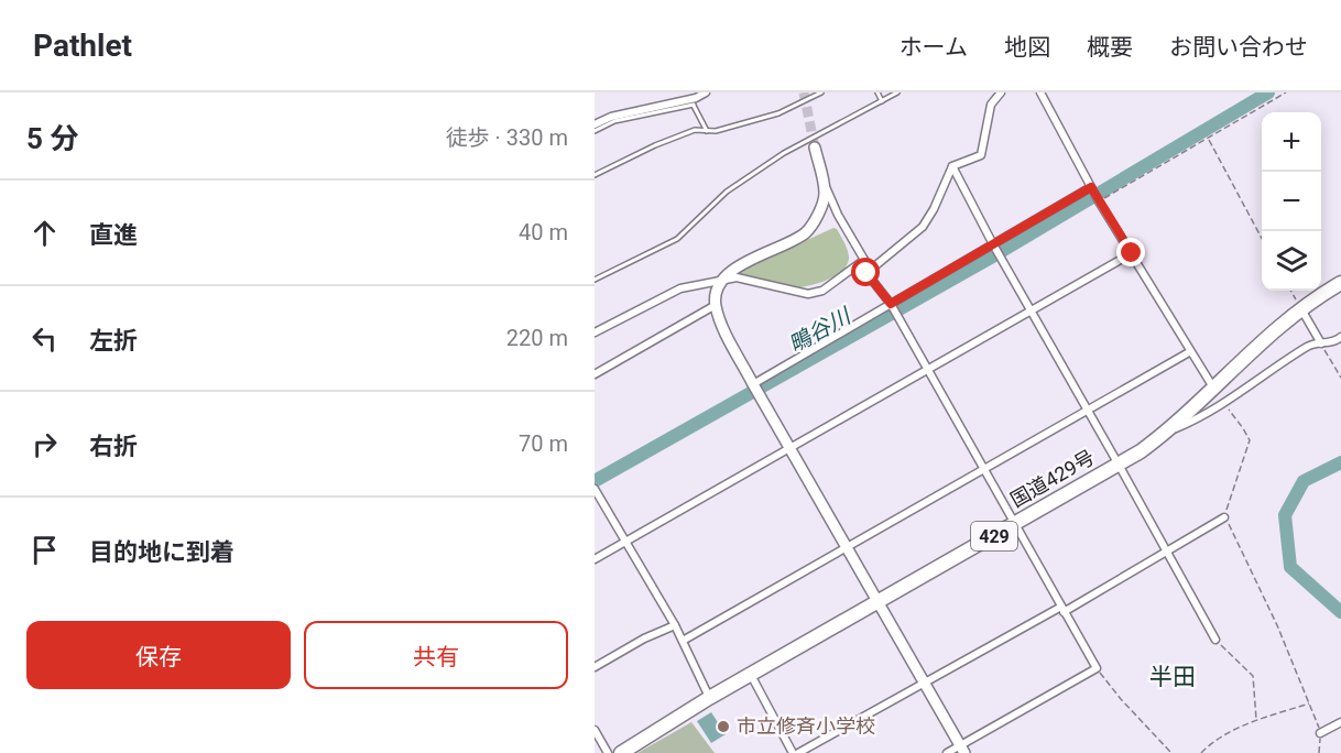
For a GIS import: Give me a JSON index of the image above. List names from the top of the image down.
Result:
{
  "streets": {
    "highway": ["国道429号", "429"]
  },
  "districts": ["半田"],
  "water": ["鴫谷川"],
  "places": ["市立修斉小学校"],
  "page": {
    "header": "Pathlet",
    "nav": [
      "ホーム",
      "地図",
      "概要",
      "お問い合わせ"
    ],
    "heading": ["5 分", "徒歩 · 330 m"],
    "map_buttons": ["+", "−"],
    "list": [
      ["直進", "40 m"],
      ["左折", "220 m"],
      ["右折", "70 m"],
      "目的地に到着"
    ],
    "buttons": ["保存", "共有"]
  }
}
